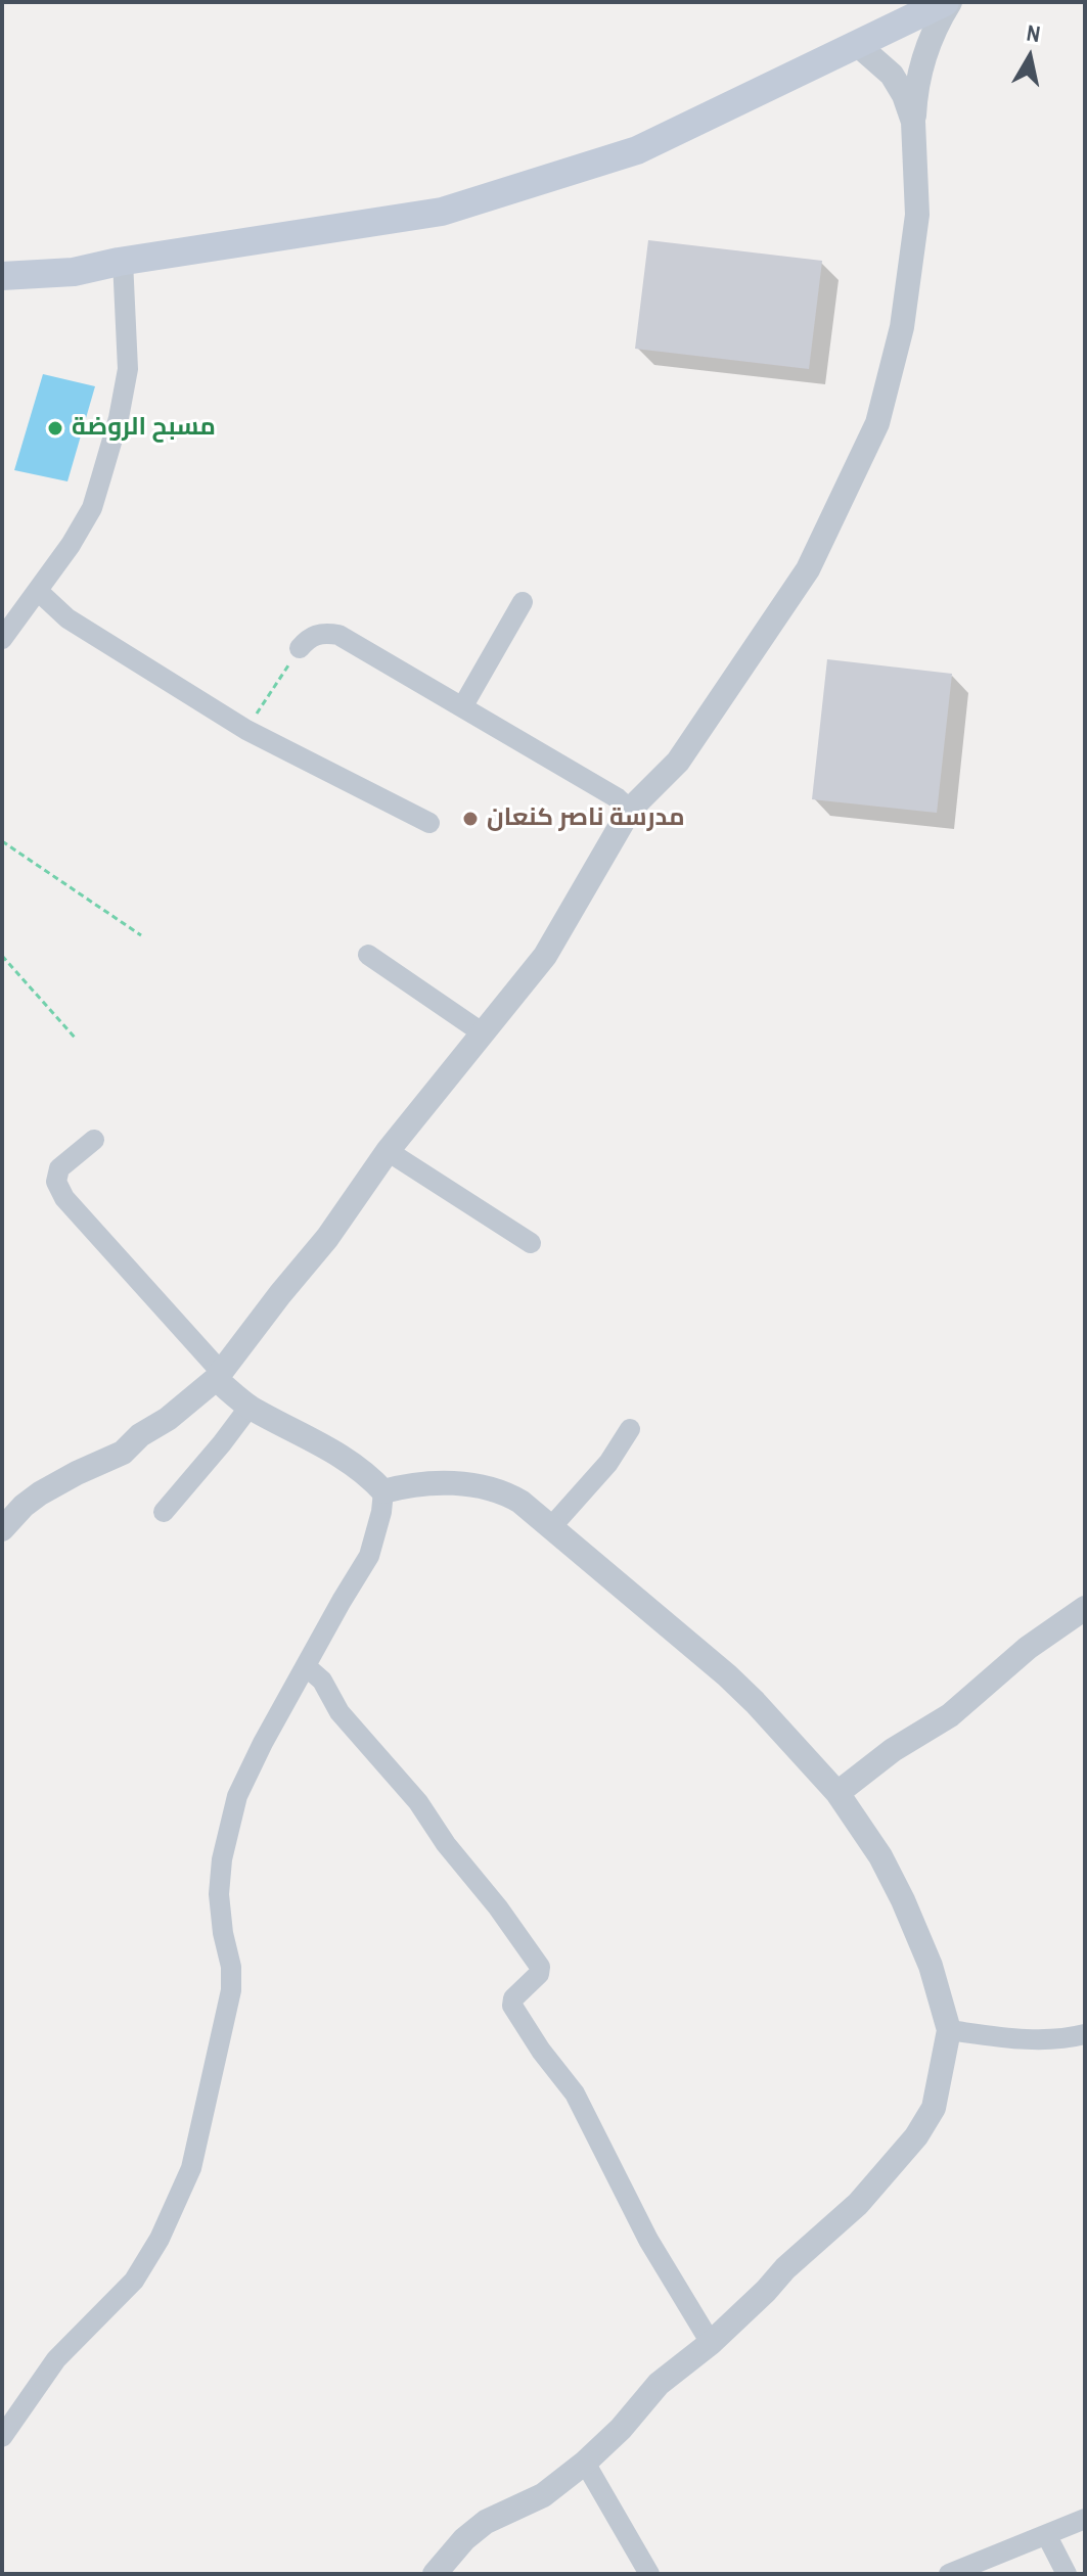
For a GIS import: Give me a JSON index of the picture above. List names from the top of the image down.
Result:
{
  "places": ["مسبح الروضة", "مدرسة ناصر كنعان"],
  "north": "top"
}
